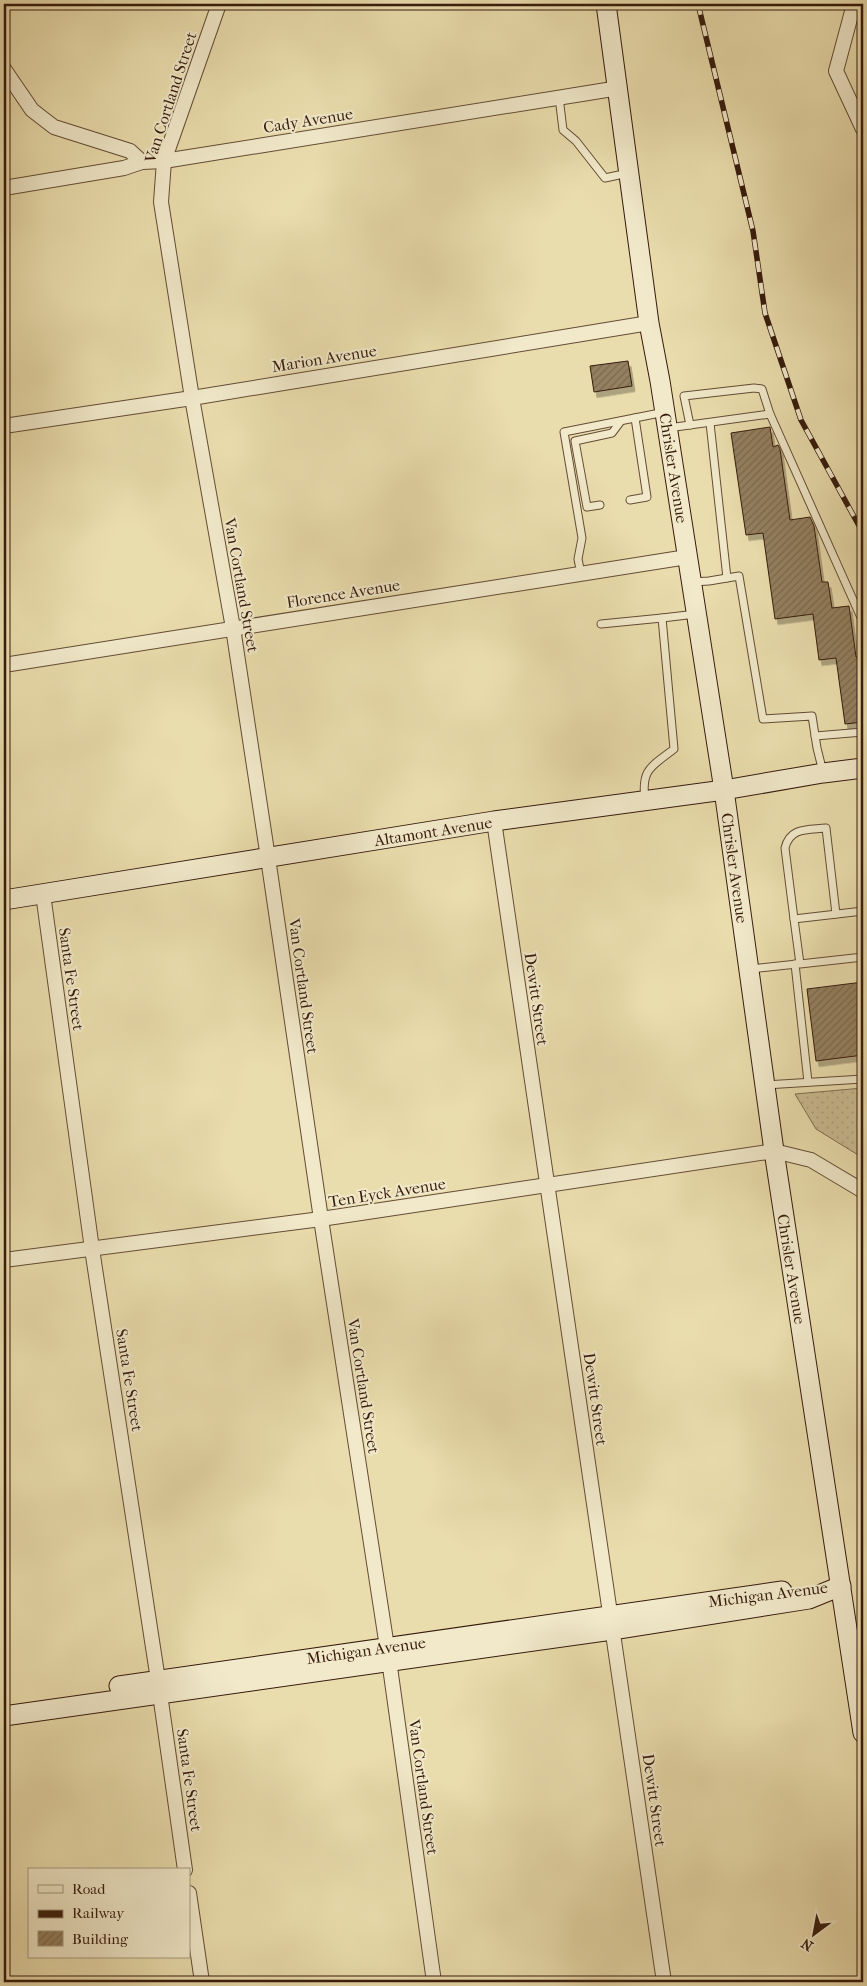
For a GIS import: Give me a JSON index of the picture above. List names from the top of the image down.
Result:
{
  "streets": {
    "street": [
      "Van Cortland Street",
      "Cady Avenue",
      "Marion Avenue",
      "Chrisler Avenue",
      "Florence Avenue",
      "Altamont Avenue",
      "Santa Fe Street",
      "Dewitt Street",
      "Ten Eyck Avenue",
      "Michigan Avenue"
    ]
  },
  "crossings": [
    ["Van Cortland Street", "Cady Avenue"],
    ["Van Cortland Street", "Marion Avenue"],
    ["Van Cortland Street", "Florence Avenue"],
    ["Van Cortland Street", "Altamont Avenue"],
    ["Van Cortland Street", "Ten Eyck Avenue"],
    ["Van Cortland Street", "Michigan Avenue"],
    ["Cady Avenue", "Chrisler Avenue"],
    ["Marion Avenue", "Chrisler Avenue"],
    ["Chrisler Avenue", "Florence Avenue"],
    ["Chrisler Avenue", "Altamont Avenue"],
    ["Chrisler Avenue", "Ten Eyck Avenue"],
    ["Chrisler Avenue", "Michigan Avenue"],
    ["Altamont Avenue", "Santa Fe Street"],
    ["Altamont Avenue", "Dewitt Street"],
    ["Santa Fe Street", "Ten Eyck Avenue"],
    ["Santa Fe Street", "Michigan Avenue"],
    ["Dewitt Street", "Ten Eyck Avenue"],
    ["Dewitt Street", "Michigan Avenue"]
  ],
  "legend": ["Road", "Railway", "Building"],
  "north": "bottom left"
}
